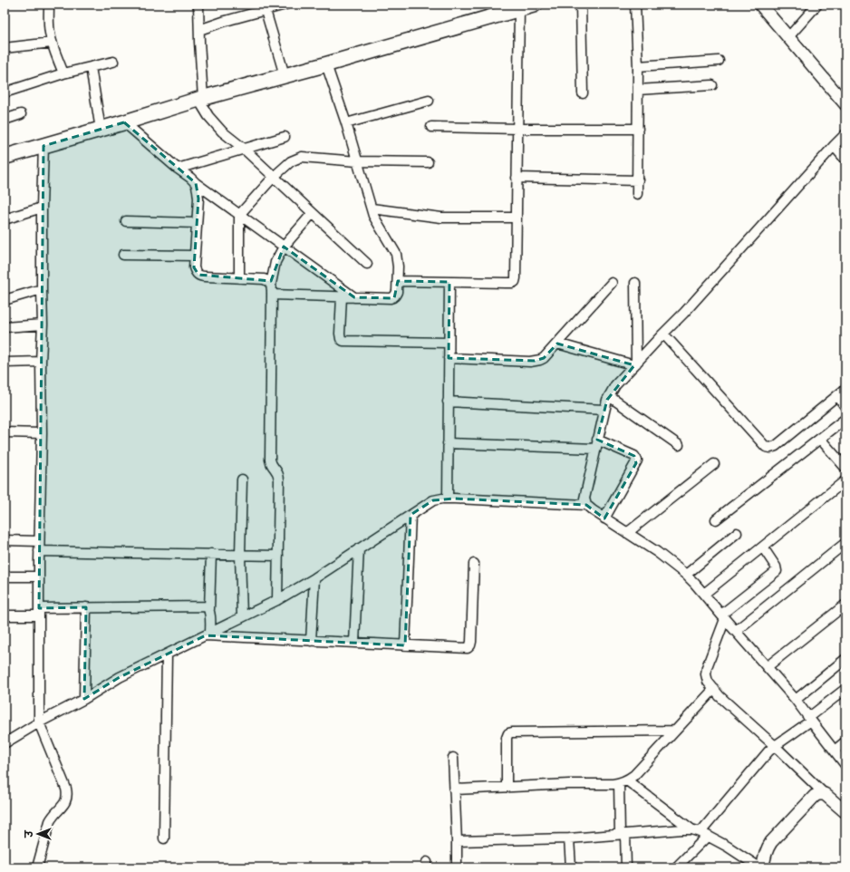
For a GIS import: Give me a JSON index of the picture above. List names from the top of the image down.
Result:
{
  "north": "left"
}
